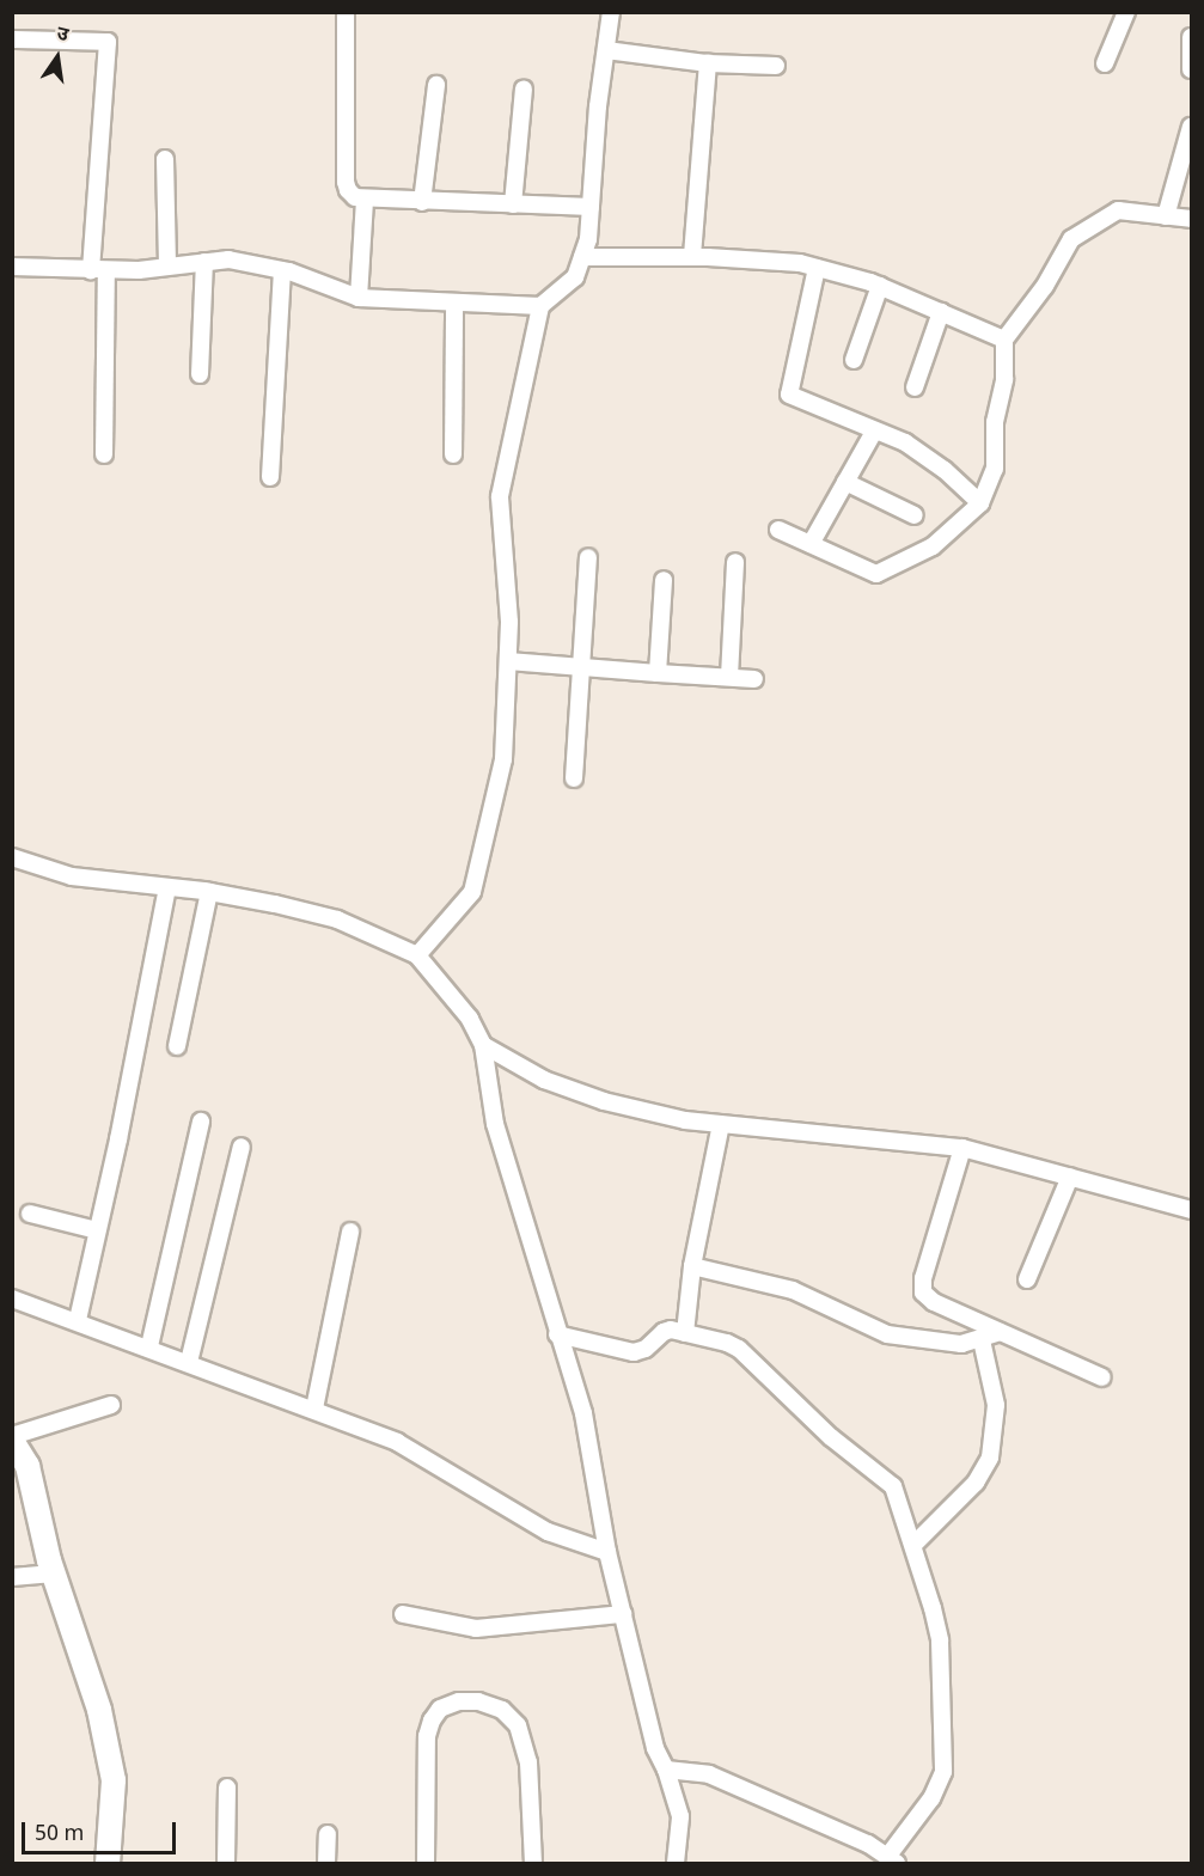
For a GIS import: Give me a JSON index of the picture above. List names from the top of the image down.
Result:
{
  "scale_bar": "50 m",
  "north": "top"
}
